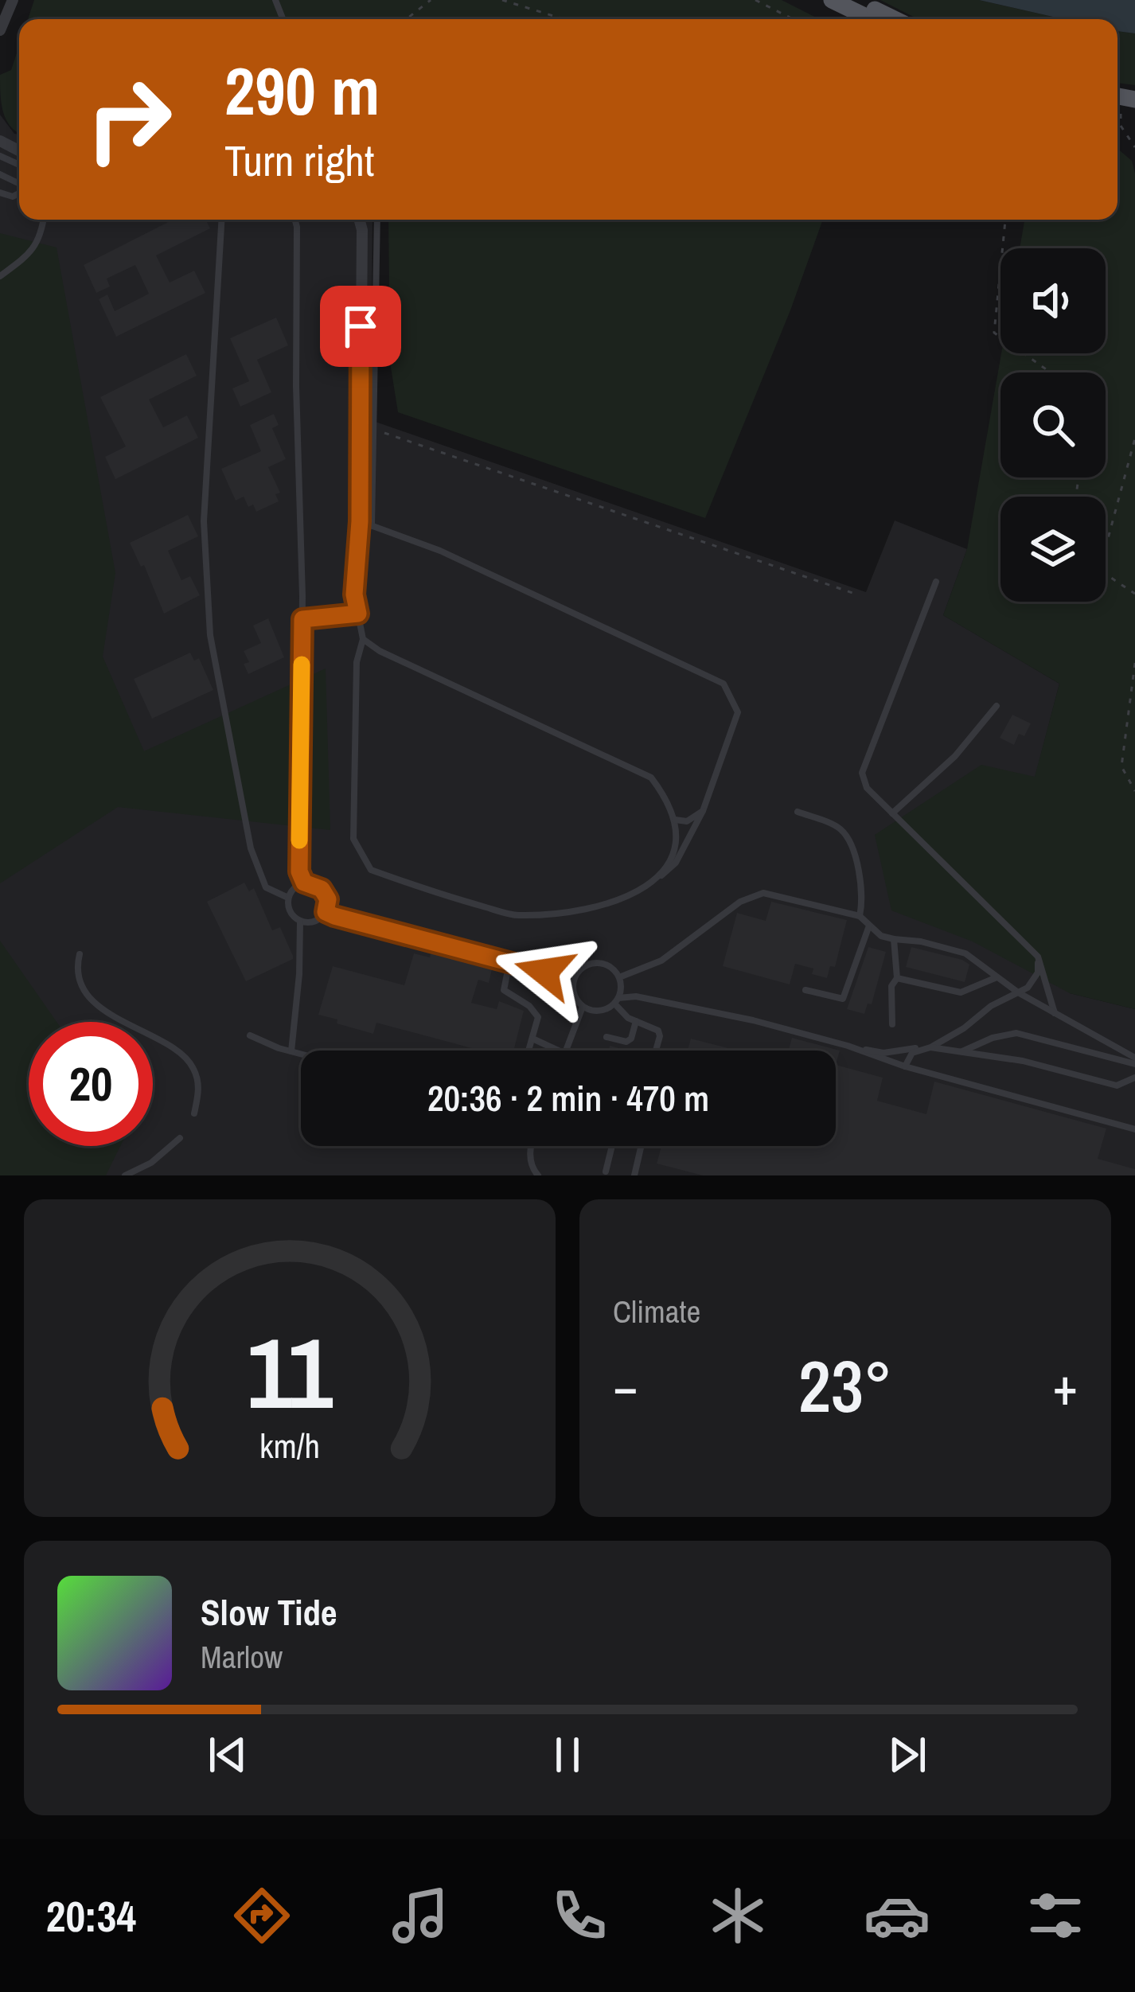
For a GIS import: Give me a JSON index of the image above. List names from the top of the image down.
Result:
{
  "page": {
    "turn": ["290 m", "Turn right"],
    "limit": "20",
    "trip": "20:36 · 2 min · 470 m",
    "tile": "Climate",
    "heat": ["−", "23°", "+"],
    "song": ["Slow Tide", "Marlow"],
    "tabs": "20:34",
    "gauge": ["11", "km/h"]
  }
}
